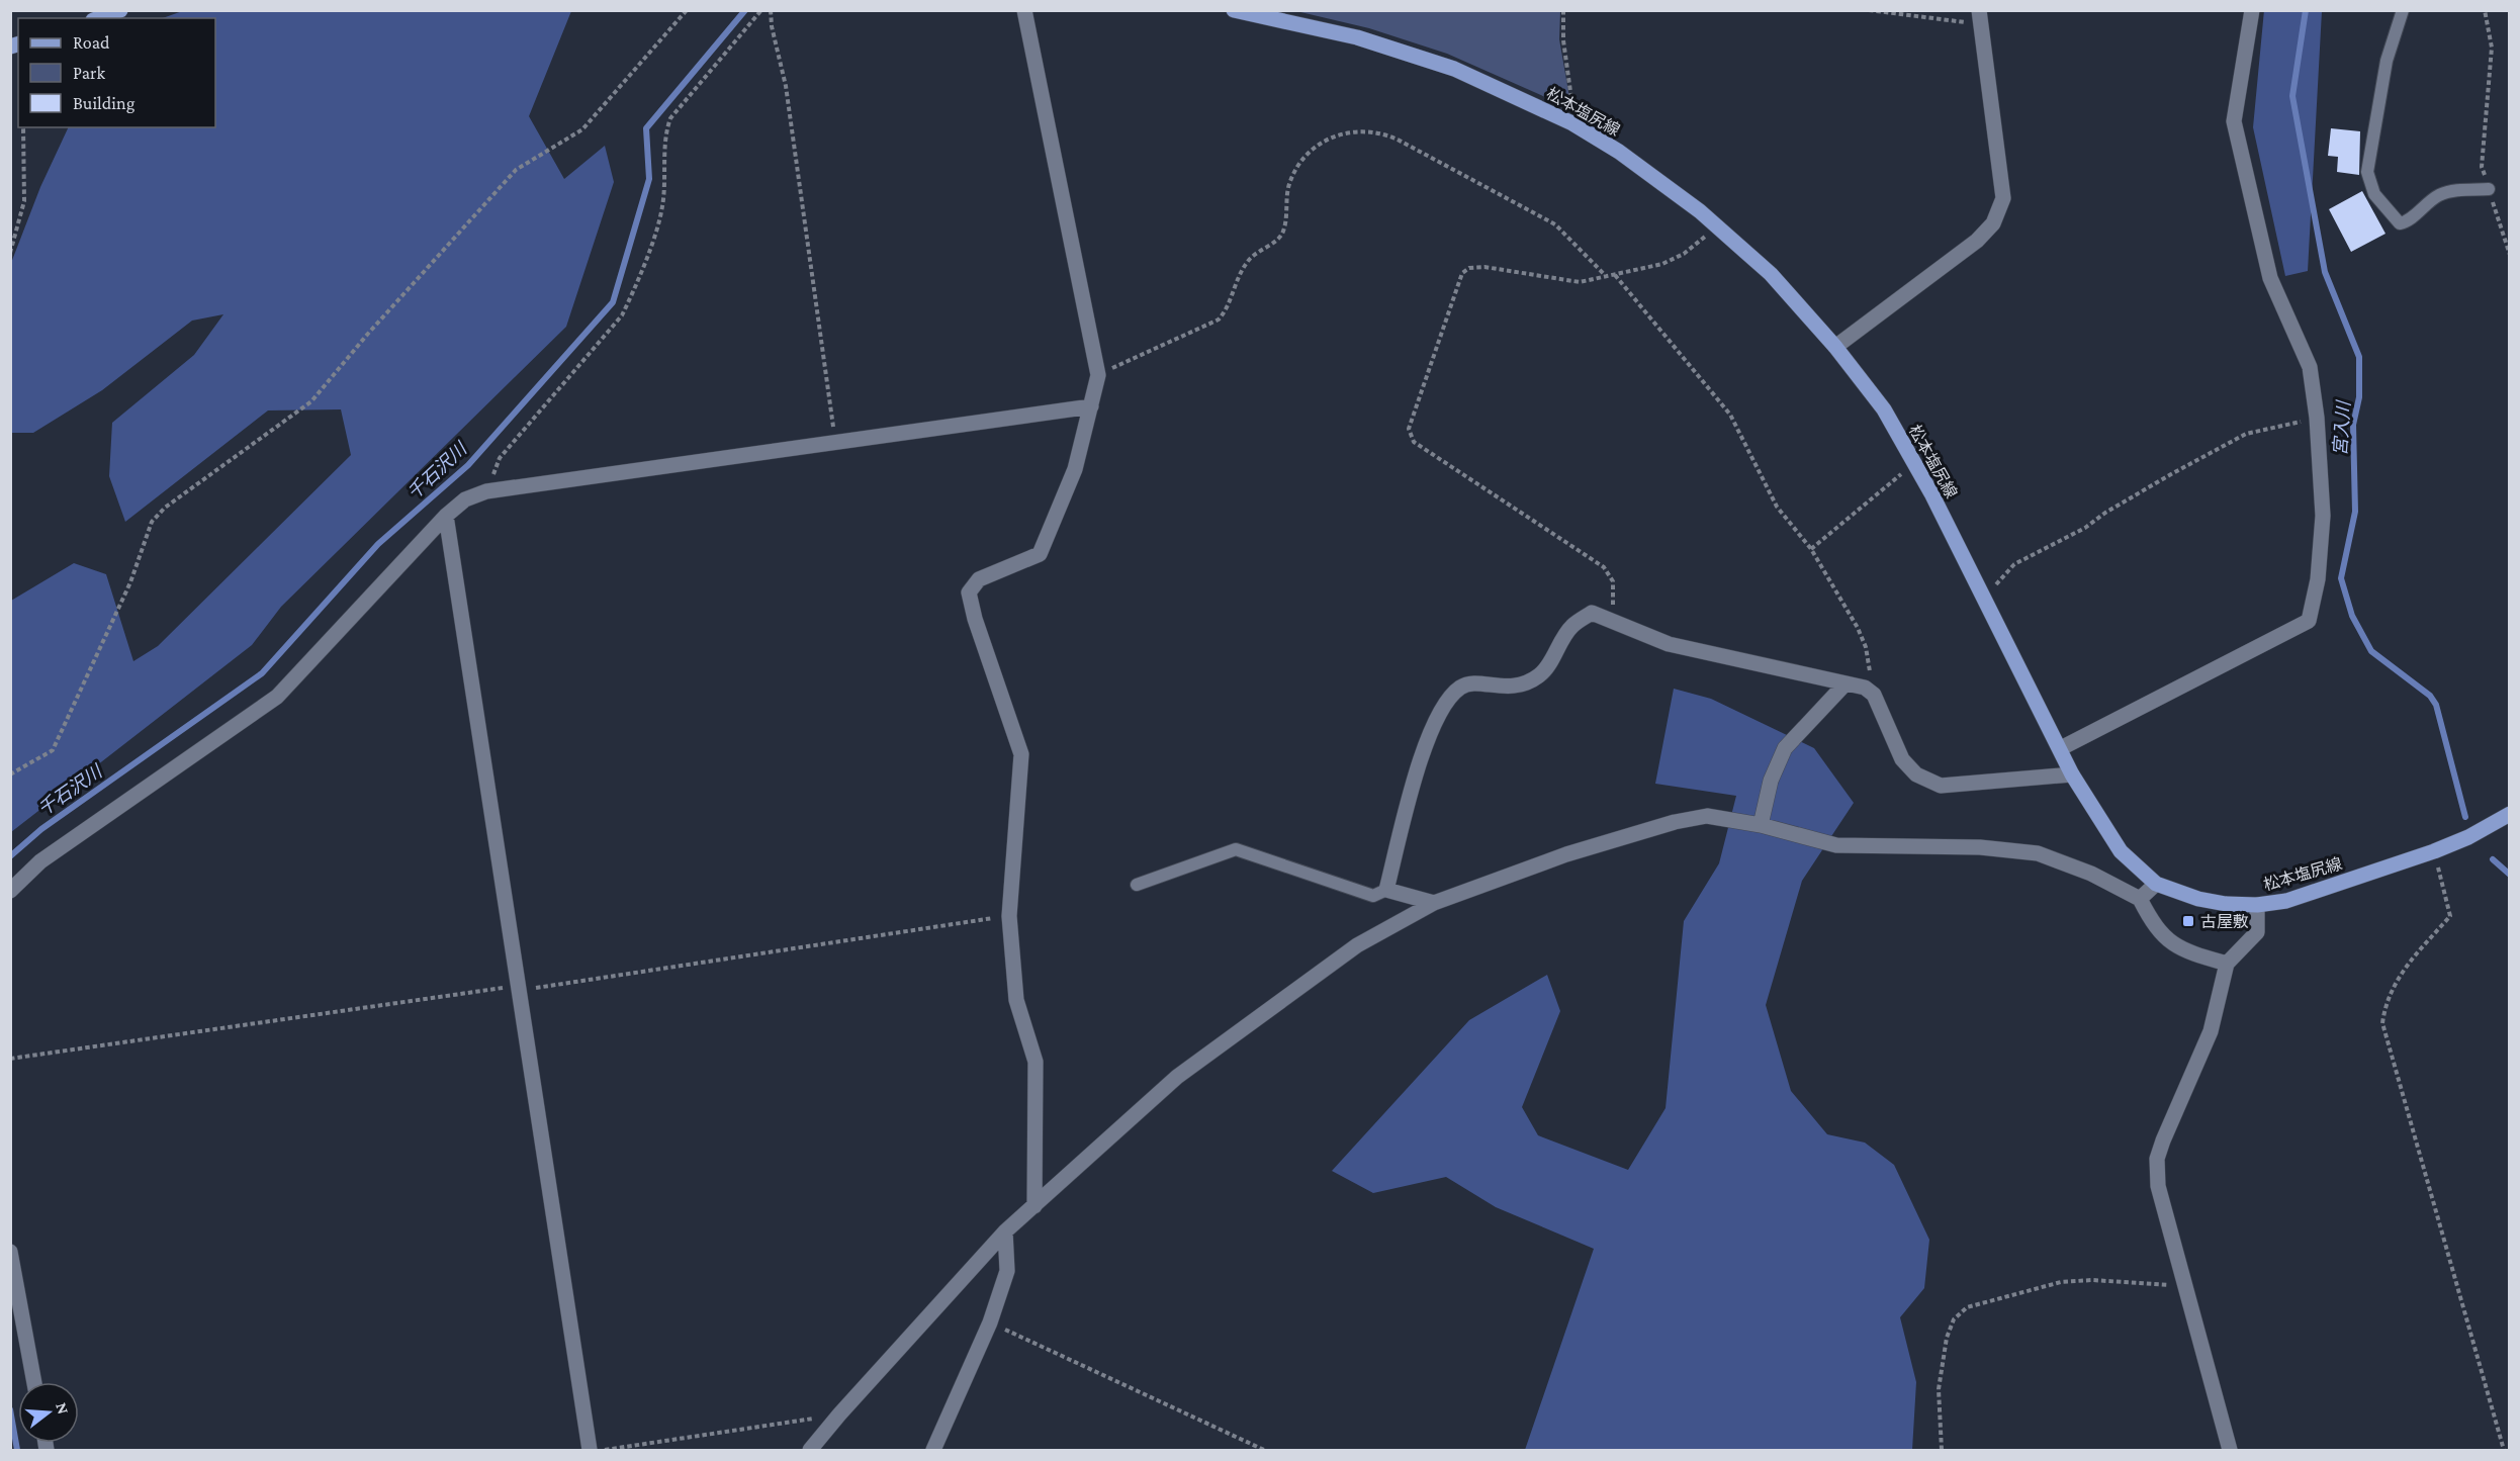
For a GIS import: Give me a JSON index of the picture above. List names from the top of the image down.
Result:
{
  "streets": {
    "main road": ["松本塩尻線"]
  },
  "water": ["宮入川", "千石沢川"],
  "places": {
    "transit": ["古屋敷"]
  },
  "legend": ["Road", "Park", "Building"],
  "north": "right"
}
